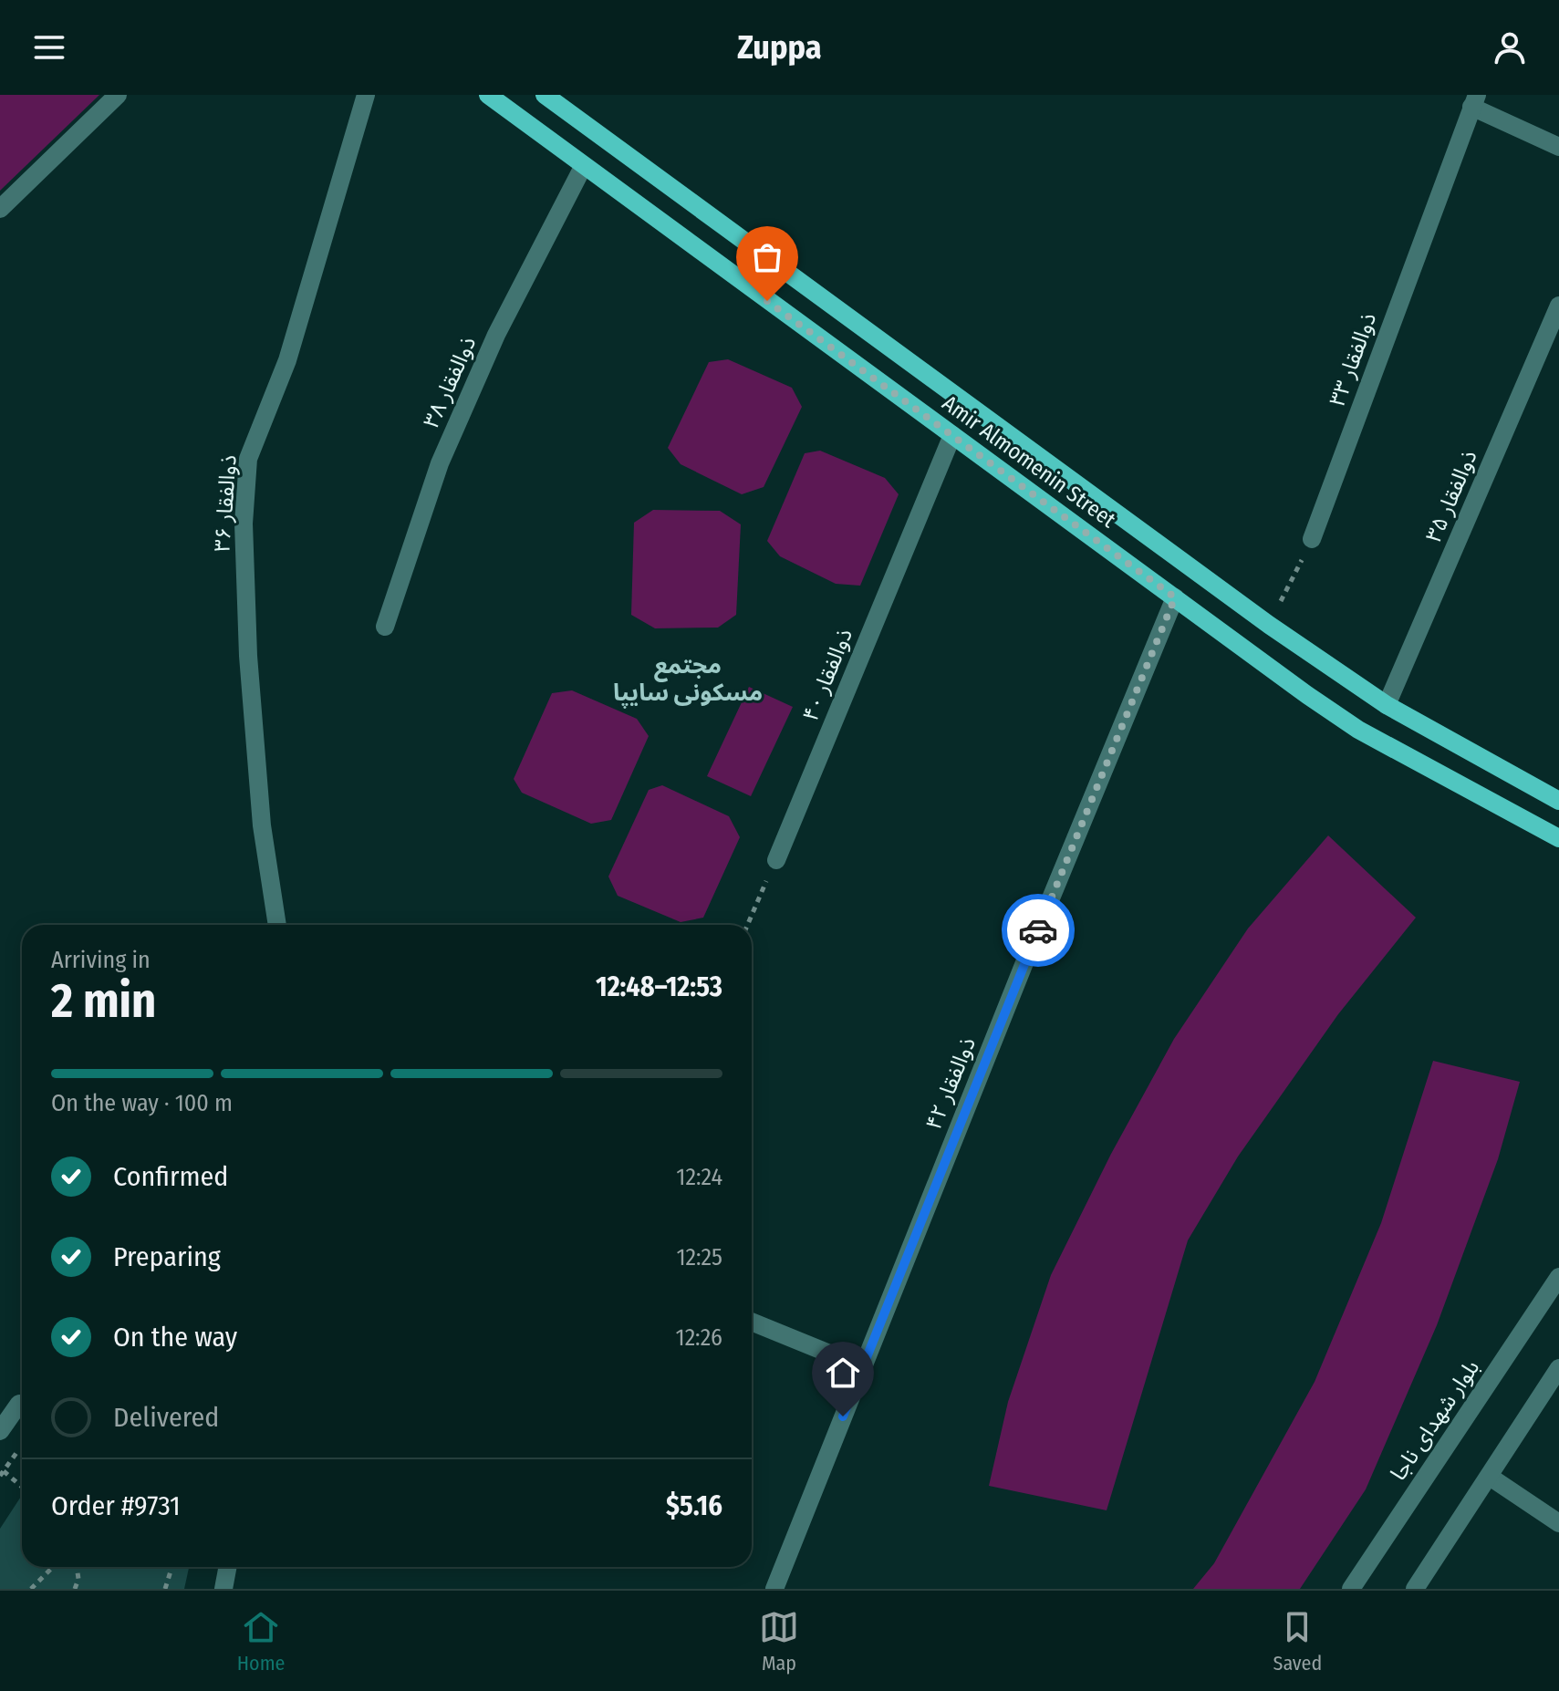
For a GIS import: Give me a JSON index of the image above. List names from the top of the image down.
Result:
{
  "streets": {
    "main road": ["Amir Almomenin Street"],
    "street": [
      "ذوالفقار ۳۳",
      "ذوالفقار ۳۸",
      "ذوالفقار ۳۵",
      "ذوالفقار ۳۶",
      "ذوالفقار ۴۰",
      "ذوالفقار ۴۲",
      "بلوار شهدای ناجا"
    ]
  },
  "crossings": [
    ["ذوالفقار ۳۸", "Amir Almomenin Street"],
    ["Amir Almomenin Street", "ذوالفقار ۳۵"],
    ["Amir Almomenin Street", "ذوالفقار ۴۰"],
    ["Amir Almomenin Street", "ذوالفقار ۴۲"]
  ],
  "districts": ["مجتمع مسکونی سایپا"],
  "page": {
    "header": "Zuppa",
    "heading": ["2 min", "Arriving in", "12:48–12:53"],
    "panel": ["Order #9731", "$5.16"],
    "bar": "On the way · 100 m",
    "list": [
      ["Confirmed", "12:24"],
      ["Preparing", "12:25"],
      ["On the way", "12:26"],
      "Delivered"
    ],
    "tabs": ["Home", "Map", "Saved"]
  }
}
